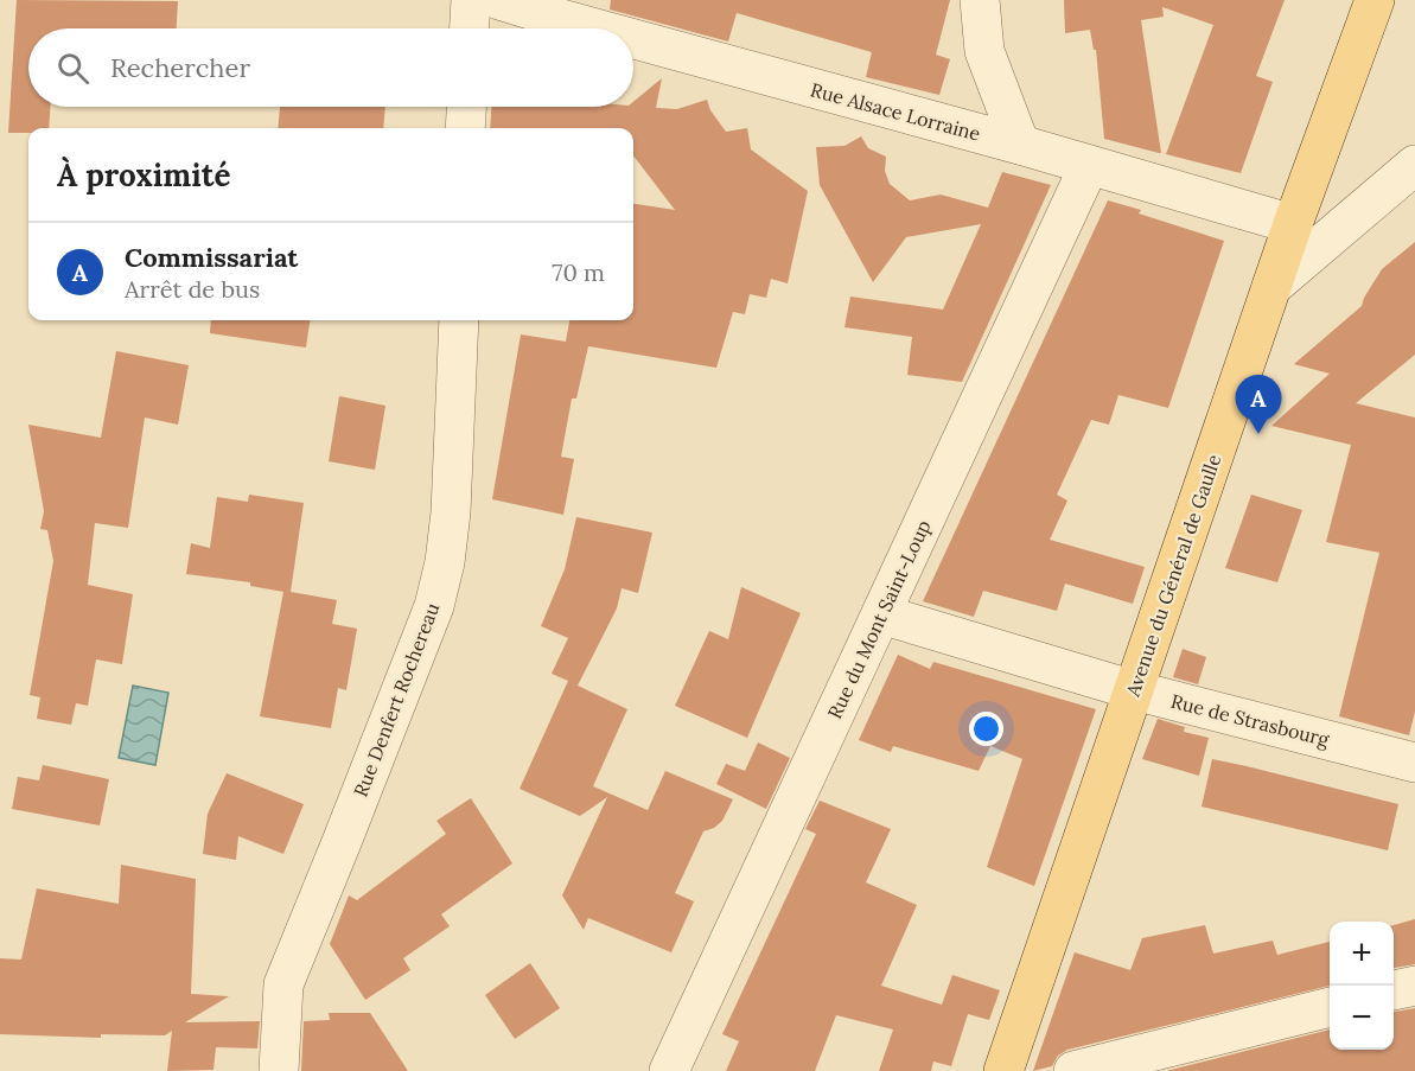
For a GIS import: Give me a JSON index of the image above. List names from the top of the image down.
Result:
{
  "streets": {
    "main road": ["Avenue du Général de Gaulle"],
    "street": [
      "Rue Alsace Lorraine",
      "Rue du Mont Saint-Loup",
      "Rue Denfert Rochereau",
      "Rue de Strasbourg"
    ]
  },
  "crossings": [
    ["Rue Alsace Lorraine", "Avenue du Général de Gaulle"],
    ["Rue Alsace Lorraine", "Rue du Mont Saint-Loup"],
    ["Avenue du Général de Gaulle", "Rue de Strasbourg"],
    ["Rue du Mont Saint-Loup", "Rue de Strasbourg"]
  ],
  "page": {
    "search": "Rechercher",
    "heading": "À proximité",
    "list": [
      {
        "mark": "A",
        "name": "Commissariat",
        "note": "Arrêt de bus",
        "value": "70 m"
      }
    ],
    "pins": "A",
    "map_buttons": ["+", "−"]
  }
}
